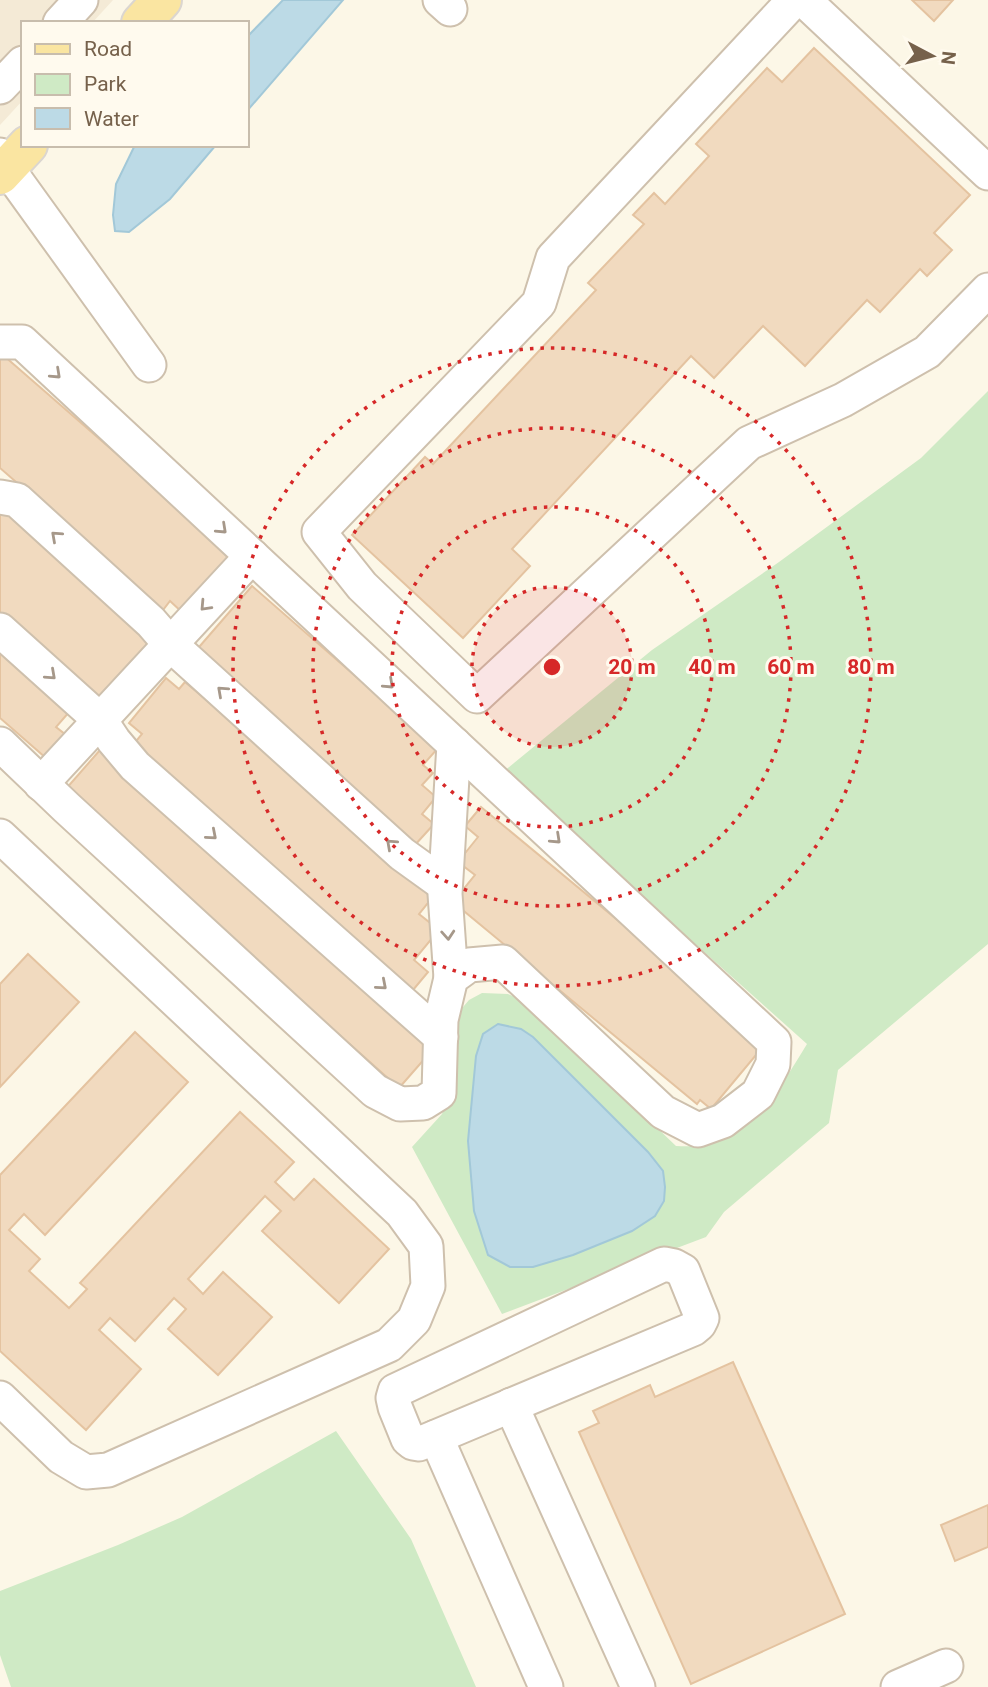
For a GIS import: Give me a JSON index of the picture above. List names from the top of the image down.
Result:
{
  "legend": ["Road", "Park", "Water"],
  "north": "right",
  "rings": [
    "20 m",
    "40 m",
    "60 m",
    "80 m"
  ]
}
